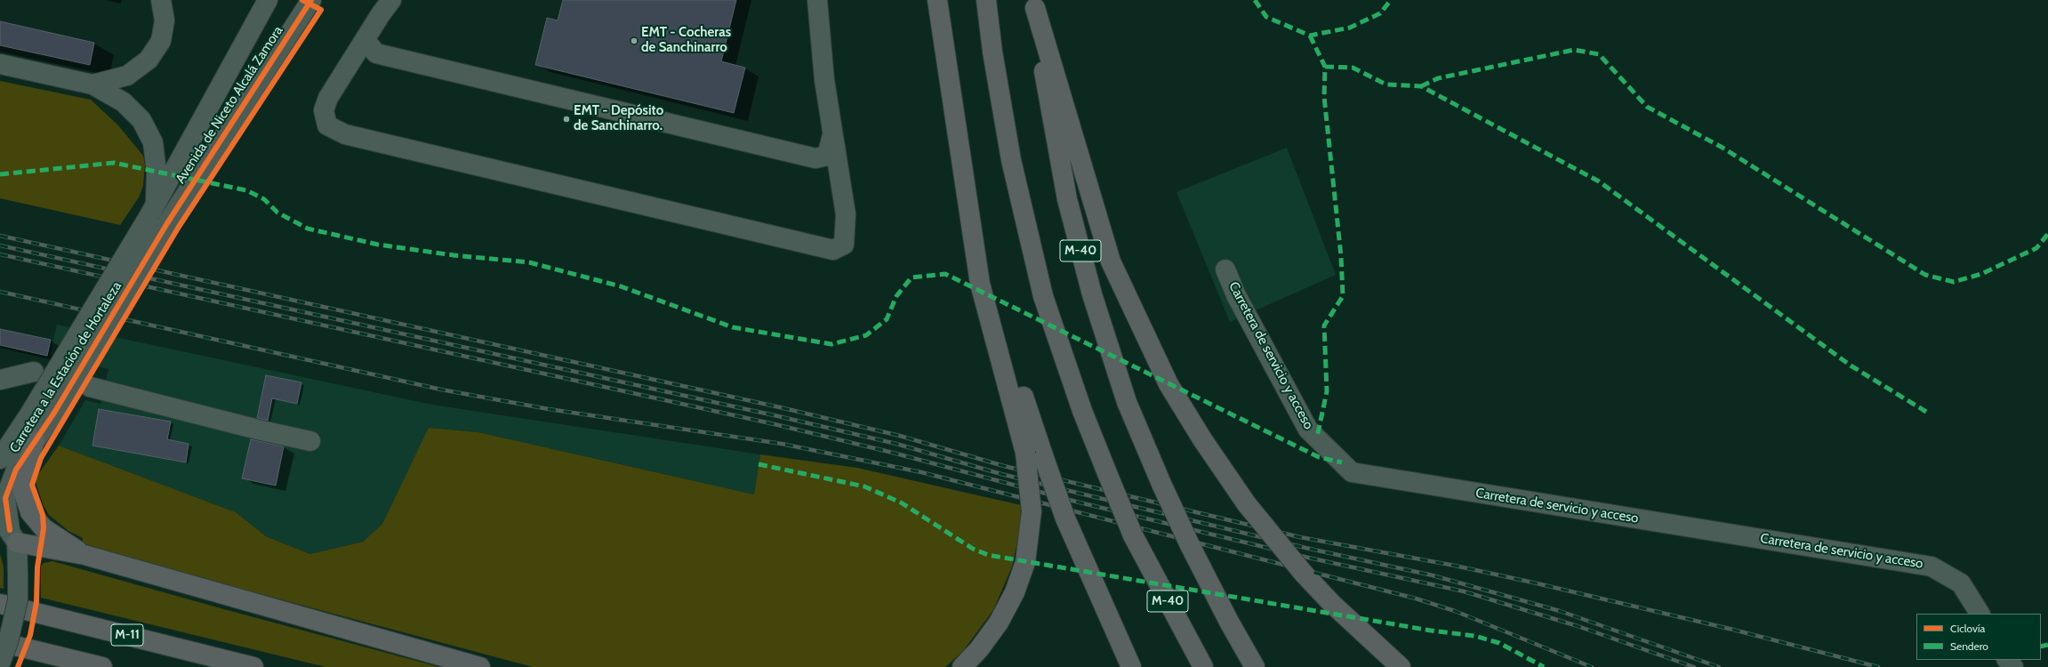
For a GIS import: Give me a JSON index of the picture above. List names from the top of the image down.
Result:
{
  "streets": {
    "highway": ["M-40", "M-11"],
    "street": ["Avenida de Niceto Alcalá Zamora", "Carretera de servicio y acceso", "Carretera a la Estación de Hortaleza"]
  },
  "crossings": [
    ["Avenida de Niceto Alcalá Zamora", "Carretera a la Estación de Hortaleza"]
  ],
  "places": ["EMT - Cocheras de Sanchinarro", "EMT - Depósito de Sanchinarro."],
  "legend": ["Ciclovía", "Sendero"]
}
